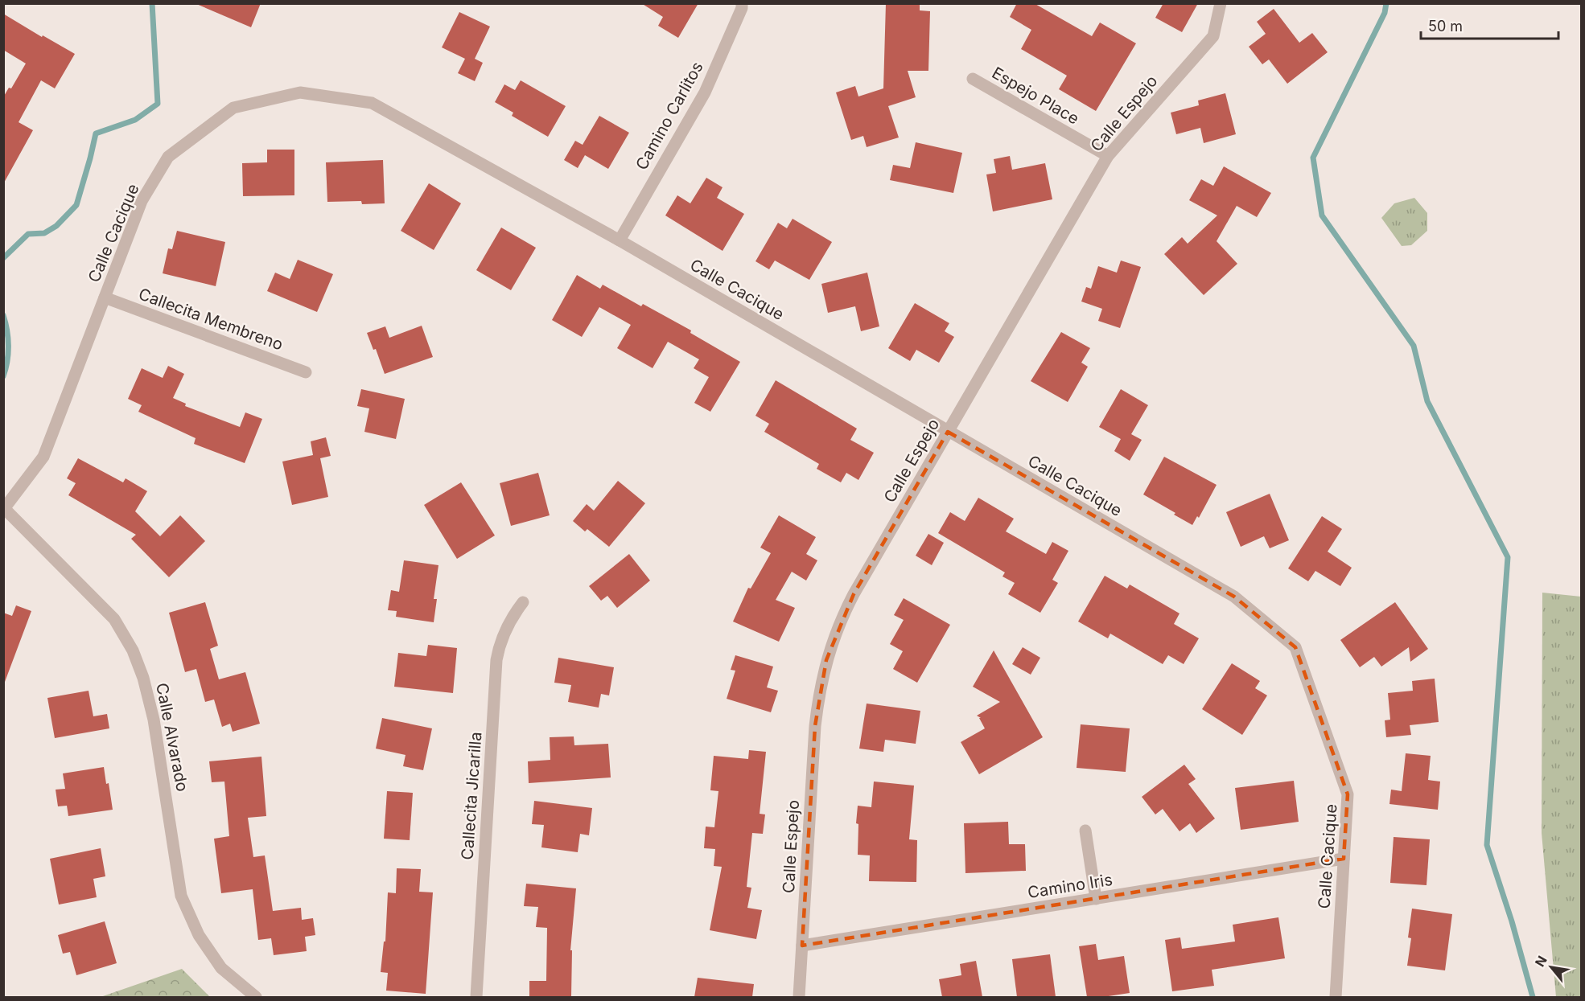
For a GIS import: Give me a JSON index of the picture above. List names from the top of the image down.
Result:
{
  "streets": {
    "street": [
      "Espejo Place",
      "Calle Espejo",
      "Camino Carlitos",
      "Calle Cacique",
      "Callecita Membreno",
      "Calle Alvarado",
      "Callecita Jicarilla",
      "Camino Iris"
    ]
  },
  "crossings": [
    ["Espejo Place", "Calle Espejo"],
    ["Calle Espejo", "Calle Cacique"],
    ["Calle Espejo", "Camino Iris"],
    ["Camino Carlitos", "Calle Cacique"],
    ["Calle Cacique", "Callecita Membreno"],
    ["Calle Cacique", "Calle Alvarado"],
    ["Calle Cacique", "Camino Iris"]
  ],
  "scale_bar": "50 m",
  "north": "top left"
}
